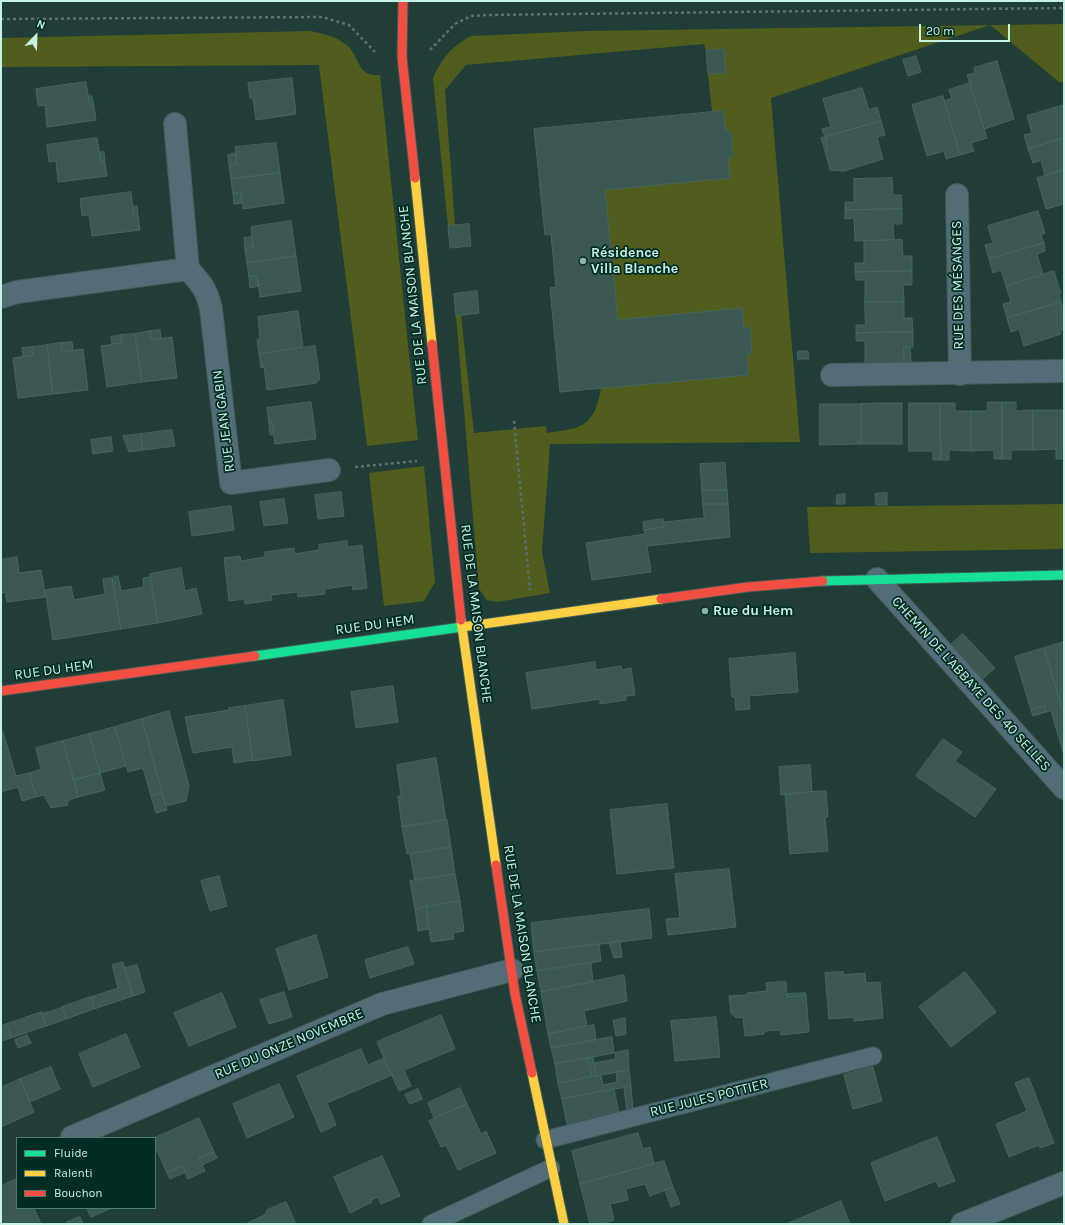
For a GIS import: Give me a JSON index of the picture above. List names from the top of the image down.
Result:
{
  "streets": {
    "street": [
      "RUE DES MÉSANGES",
      "RUE DE LA MAISON BLANCHE",
      "RUE JEAN GABIN",
      "RUE DU HEM",
      "CHEMIN DE L'ABBAYE DES 40 SELLES",
      "RUE DU ONZE NOVEMBRE"
    ],
    "lane": ["RUE JULES POTTIER"]
  },
  "crossings": [
    ["RUE DE LA MAISON BLANCHE", "RUE DU HEM"],
    ["RUE DE LA MAISON BLANCHE", "RUE DU ONZE NOVEMBRE"],
    ["RUE DE LA MAISON BLANCHE", "RUE JULES POTTIER"],
    ["RUE DU HEM", "CHEMIN DE L'ABBAYE DES 40 SELLES"]
  ],
  "places": ["Résidence Villa Blanche", "Rue du Hem"],
  "legend": ["Fluide", "Ralenti", "Bouchon"],
  "scale_bar": "20 m",
  "north": "top right"
}
